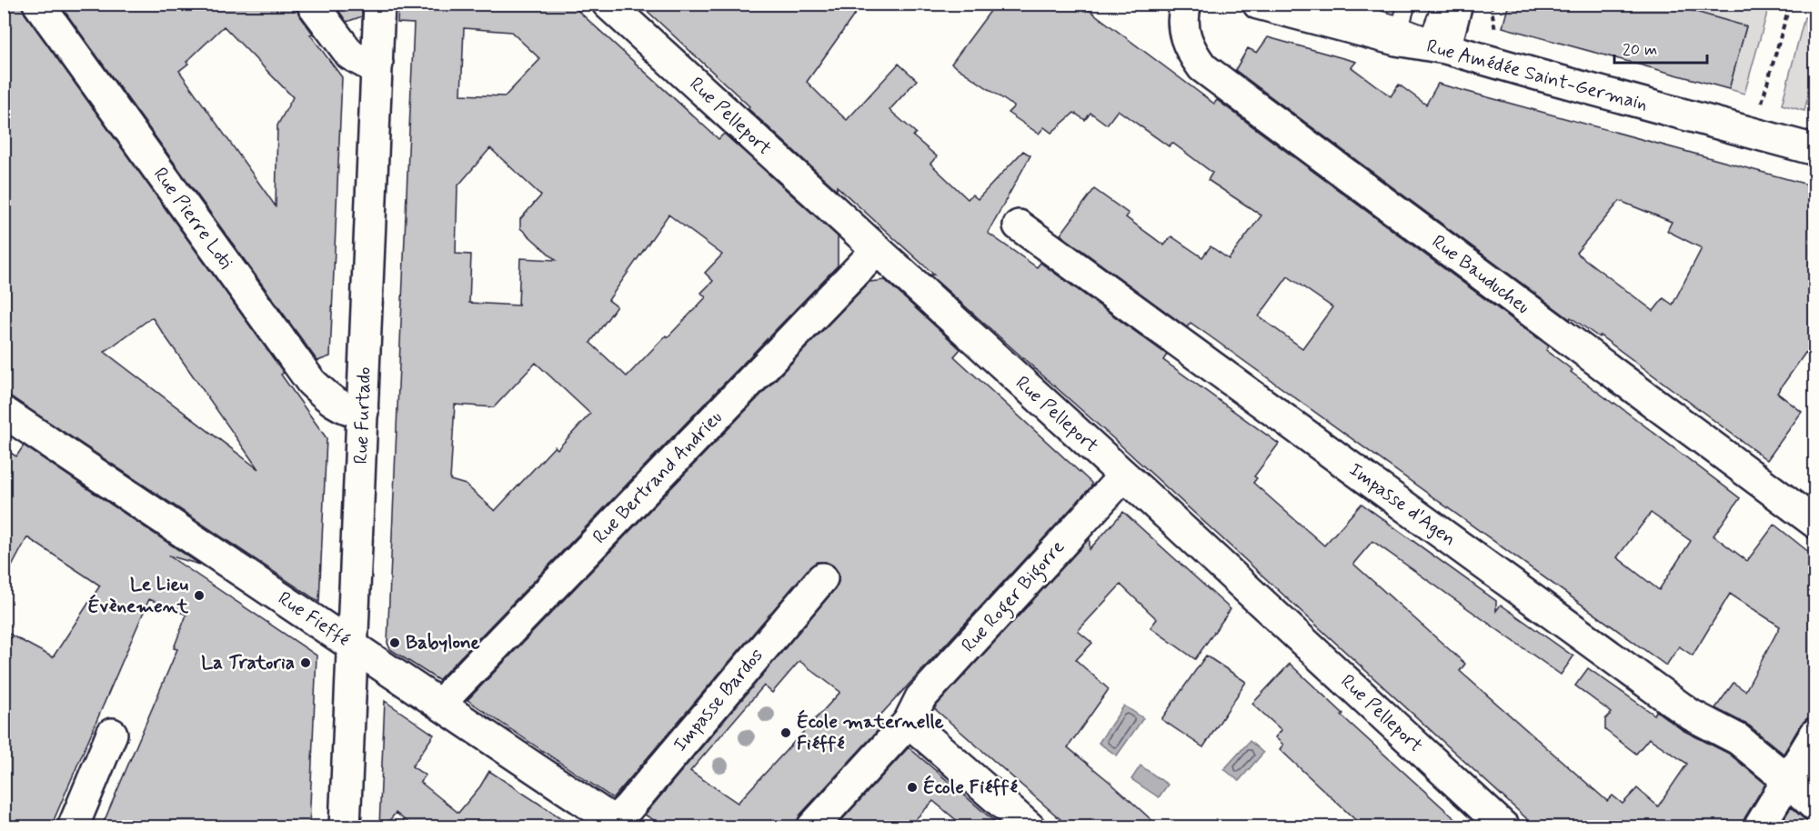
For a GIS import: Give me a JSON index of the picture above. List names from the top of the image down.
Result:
{
  "streets": {
    "street": [
      "Rue Amédée Saint-Germain",
      "Rue Pelleport",
      "Rue Pierre Loti",
      "Rue Bauducheu",
      "Rue Furtado",
      "Rue Bertrand Andrieu",
      "Impasse d'Agen",
      "Rue Roger Bigorre",
      "Rue Fieffé",
      "Impasse Bardos"
    ]
  },
  "crossings": [
    ["Rue Pelleport", "Rue Bertrand Andrieu"],
    ["Rue Pelleport", "Rue Roger Bigorre"],
    ["Rue Pierre Loti", "Rue Furtado"],
    ["Rue Furtado", "Rue Fieffé"],
    ["Rue Bertrand Andrieu", "Rue Fieffé"],
    ["Rue Fieffé", "Impasse Bardos"]
  ],
  "places": [
    "Le Lieu Évènement",
    "Babylone",
    "La Tratoria",
    "École maternelle Fiéffé",
    "École Fiéffé"
  ],
  "scale_bar": "20 m"
}
